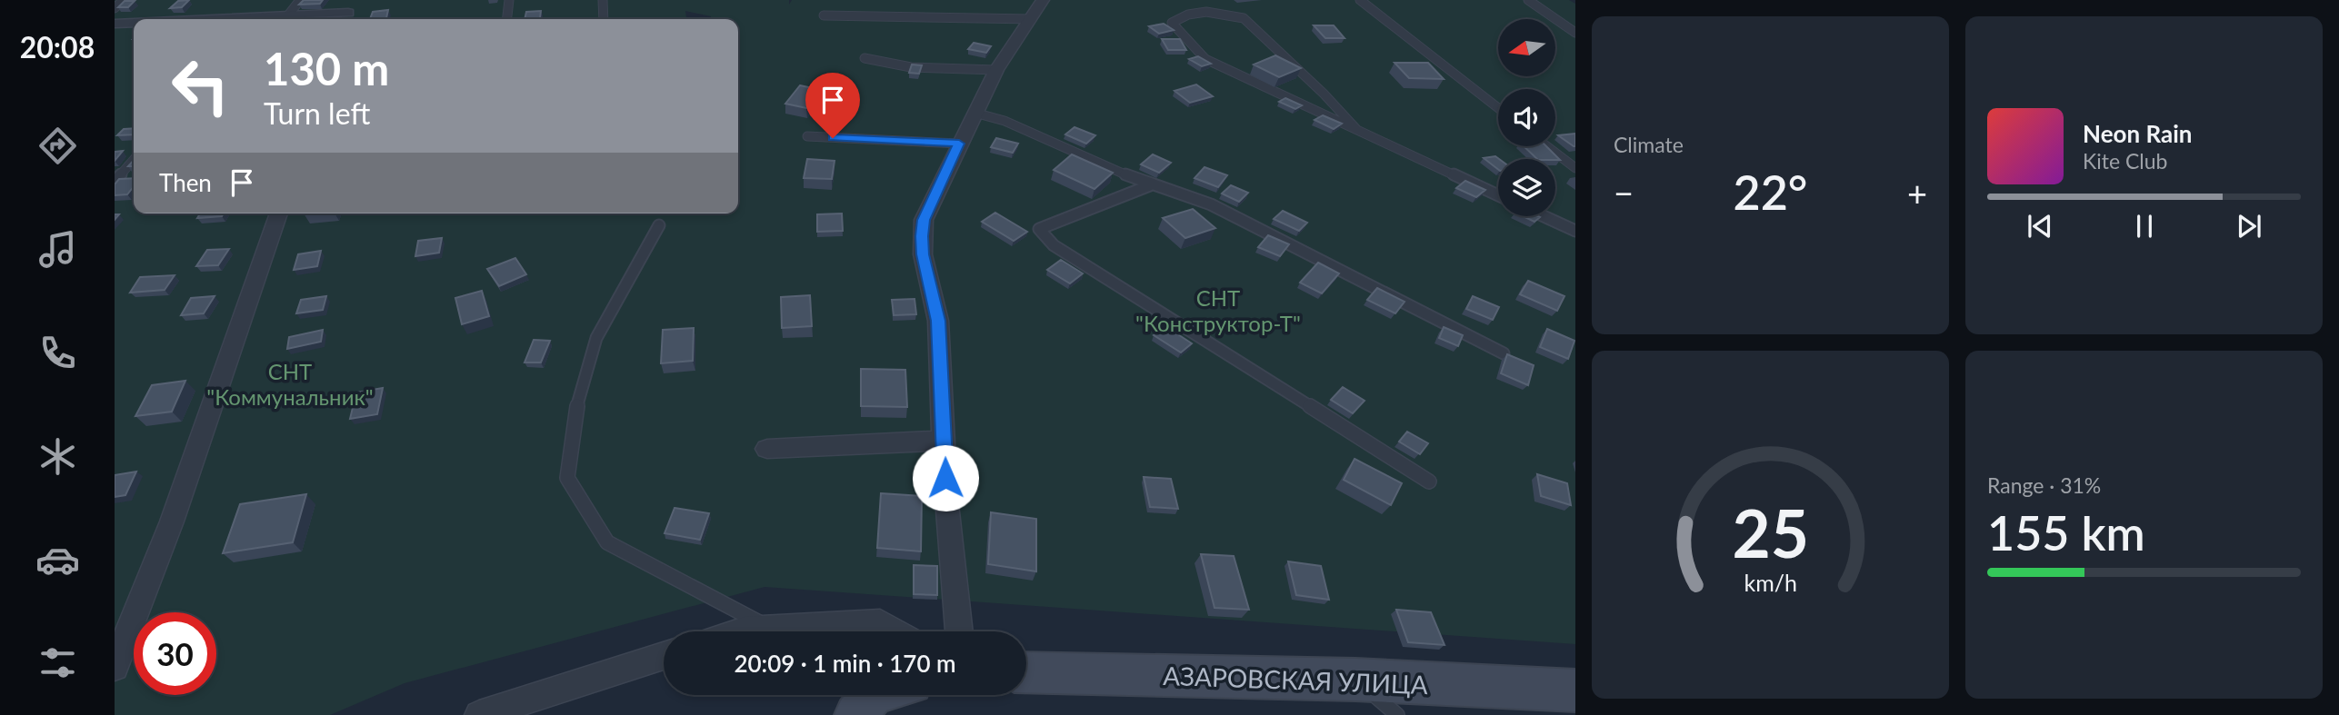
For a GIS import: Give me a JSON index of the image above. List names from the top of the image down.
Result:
{
  "streets": {
    "street": ["АЗАРОВСКАЯ УЛИЦА"]
  },
  "parks": ["СНТ \"Конструктор-Т\"", "СНТ \"Коммунальник\""],
  "north": "left",
  "page": {
    "tabs": "20:08",
    "tile": [
      "Climate",
      ["Range · 31%", "155 km"]
    ],
    "turn": ["130 m", "Turn left"],
    "song": ["Neon Rain", "Kite Club"],
    "then": "Then",
    "heat": ["−", "22°", "+"],
    "limit": "30",
    "trip": "20:09 · 1 min · 170 m",
    "gauge": ["25", "km/h"]
  }
}
